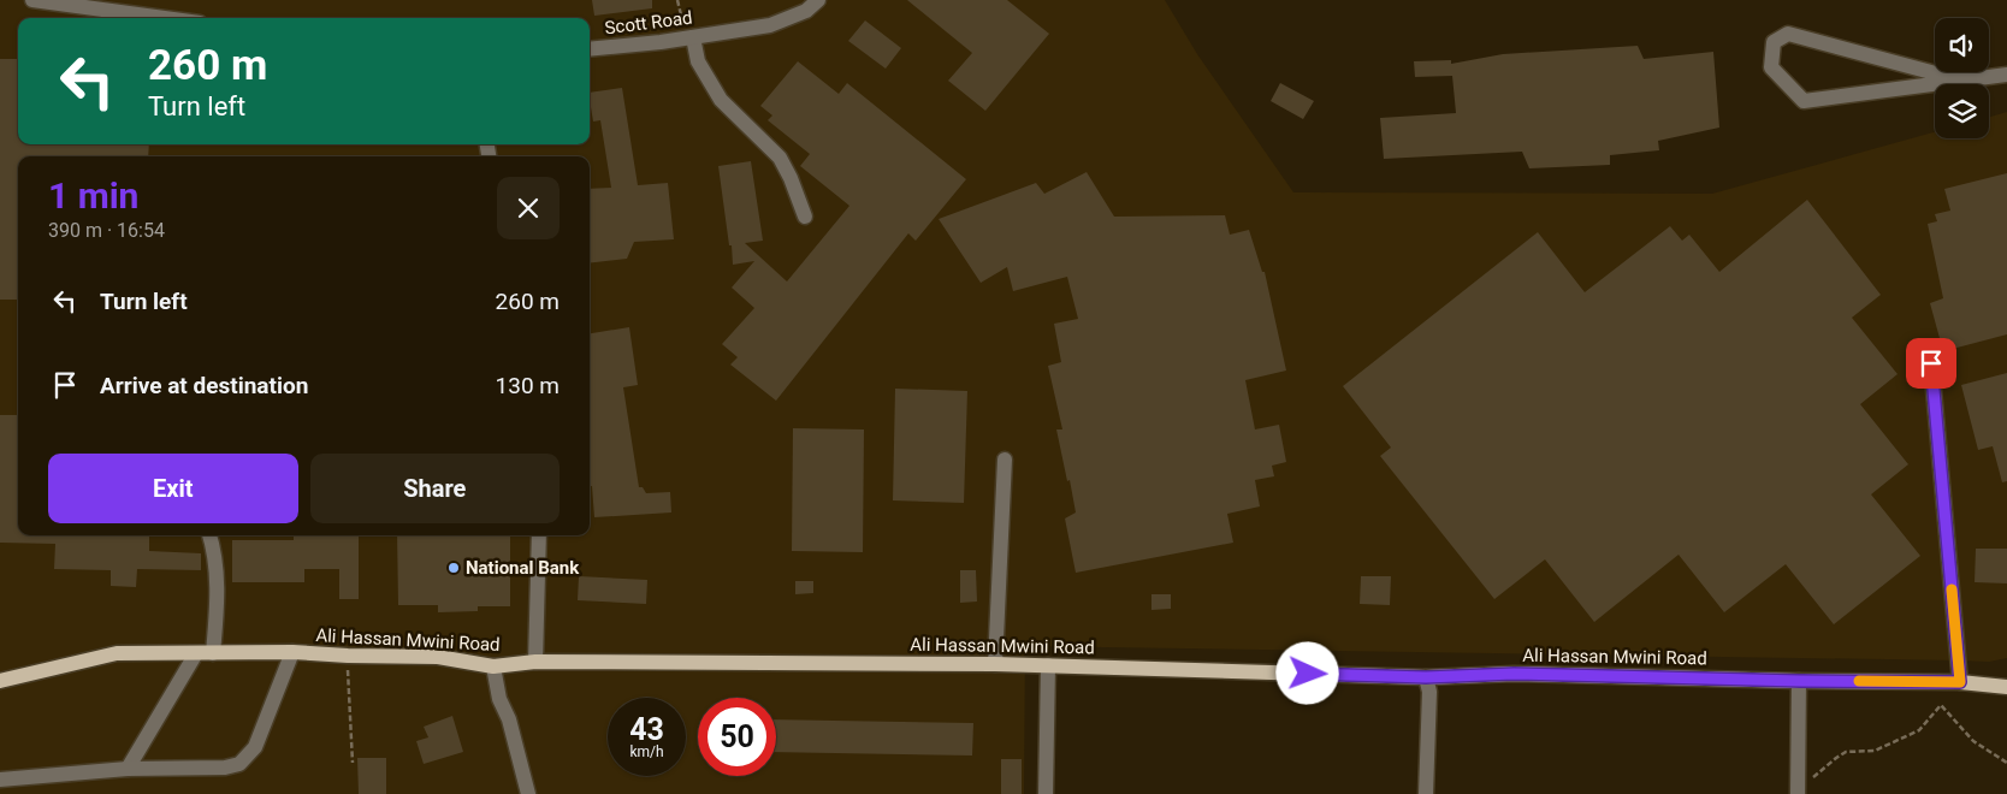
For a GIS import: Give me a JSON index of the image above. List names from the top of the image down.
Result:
{
  "streets": {
    "main road": ["Ali Hassan Mwini Road"],
    "street": ["Scott Road"]
  },
  "places": ["National Bank"],
  "page": {
    "turn": ["260 m", "Turn left"],
    "heading": ["1 min", "390 m · 16:54"],
    "list": [
      {
        "name": "Turn left",
        "value": "260 m"
      },
      {
        "name": "Arrive at destination",
        "value": "130 m"
      }
    ],
    "buttons": ["Exit", "Share"],
    "speed": "43 km/h",
    "limit": "50"
  }
}
